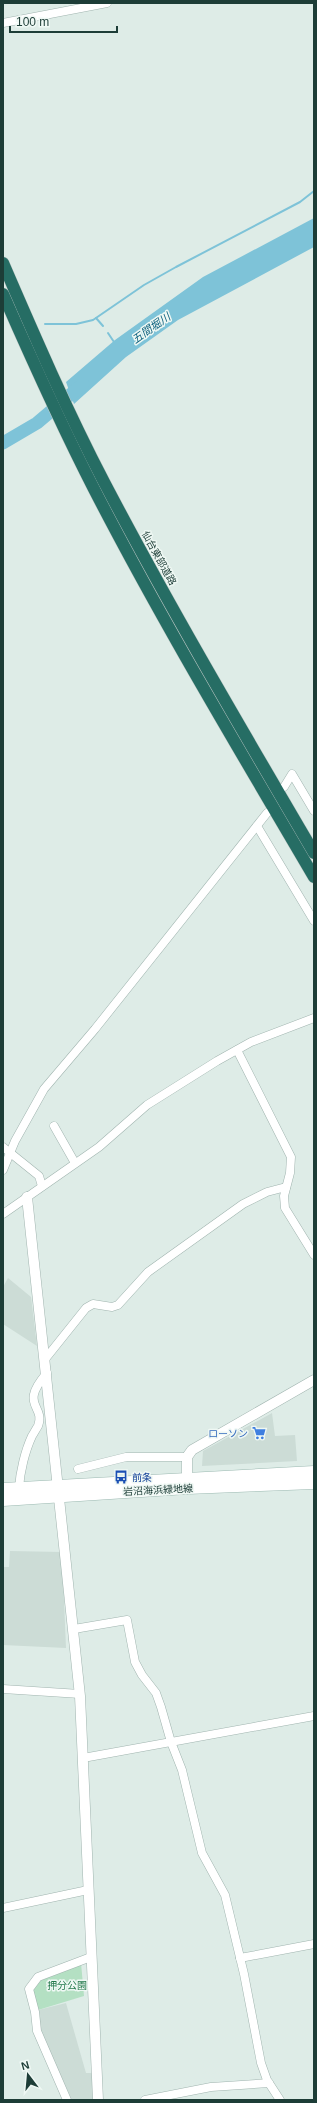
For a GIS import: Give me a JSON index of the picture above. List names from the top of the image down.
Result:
{
  "streets": {
    "highway": ["仙台東部道路"],
    "main road": ["岩沼海浜緑地線"]
  },
  "water": ["五間堀川"],
  "parks": ["押分公園"],
  "places": {
    "supermarket": ["ローソン"],
    "bus stop": ["前条"]
  },
  "scale_bar": "100 m",
  "north": "top"
}
